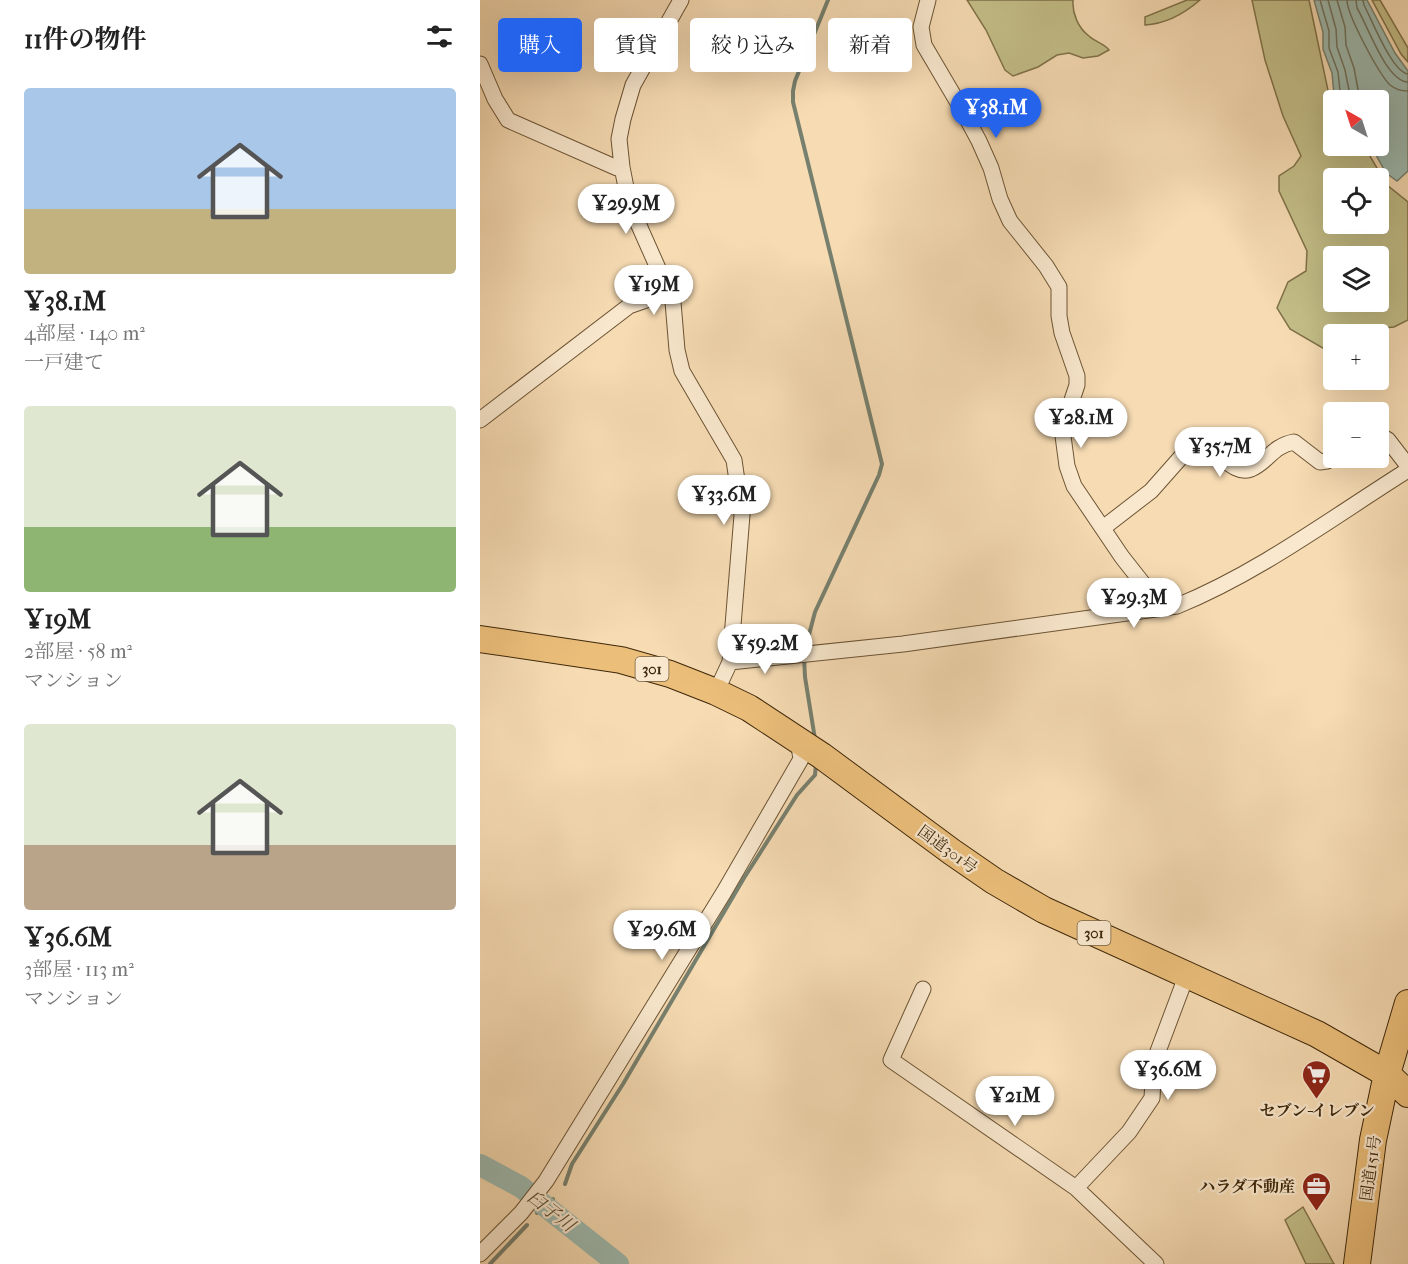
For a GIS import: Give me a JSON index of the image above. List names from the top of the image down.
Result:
{
  "streets": {
    "highway": ["301", "国道301号", "国道151号"]
  },
  "crossings": [
    ["国道301号", "国道151号"]
  ],
  "water": ["臼子川"],
  "places": {
    "supermarket": ["セブン-イレブン"],
    "office": ["ハラダ不動産"]
  },
  "north": "top left",
  "page": {
    "heading": "11件の物件",
    "chip": [
      "購入",
      "賃貸",
      "絞り込み",
      "新着"
    ],
    "list": [
      {
        "name": "¥38.1M",
        "note": "4部屋 · 140 m² · 一戸建て"
      },
      {
        "name": "¥19M",
        "note": "2部屋 · 58 m² · マンション"
      },
      {
        "name": "¥36.6M",
        "note": "3部屋 · 113 m² · マンション"
      }
    ],
    "price": [
      "¥38.1M",
      "¥29.9M",
      "¥19M",
      "¥28.1M",
      "¥35.7M",
      "¥33.6M",
      "¥29.3M",
      "¥59.2M",
      "¥29.6M",
      "¥36.6M",
      "¥21M"
    ],
    "map_buttons": ["+", "−"]
  }
}
